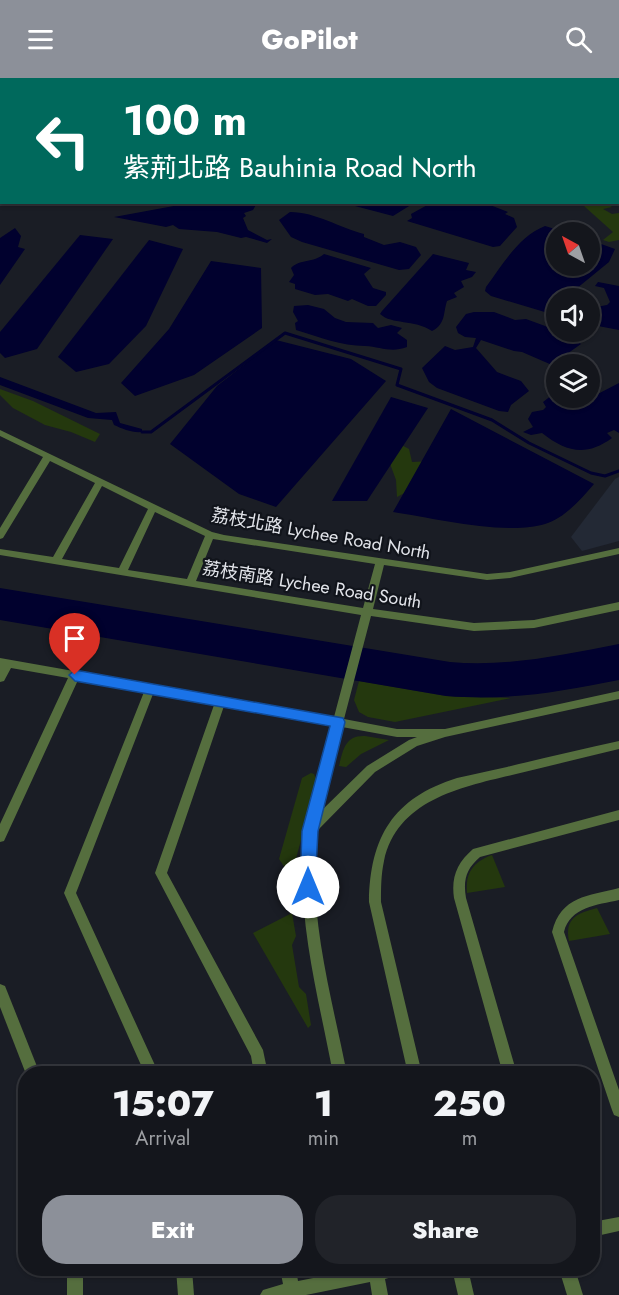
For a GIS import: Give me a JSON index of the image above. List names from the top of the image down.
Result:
{
  "streets": {
    "street": ["荔枝北路 Lychee Road North", "荔枝南路 Lychee Road South"]
  },
  "north": "top left",
  "page": {
    "header": "GoPilot",
    "turn": ["100 m", "紫荊北路 Bauhinia Road North"],
    "eta": [
      "15:07",
      "Arrival",
      "1",
      "min",
      "250",
      "m"
    ],
    "buttons": ["Exit", "Share"]
  }
}
